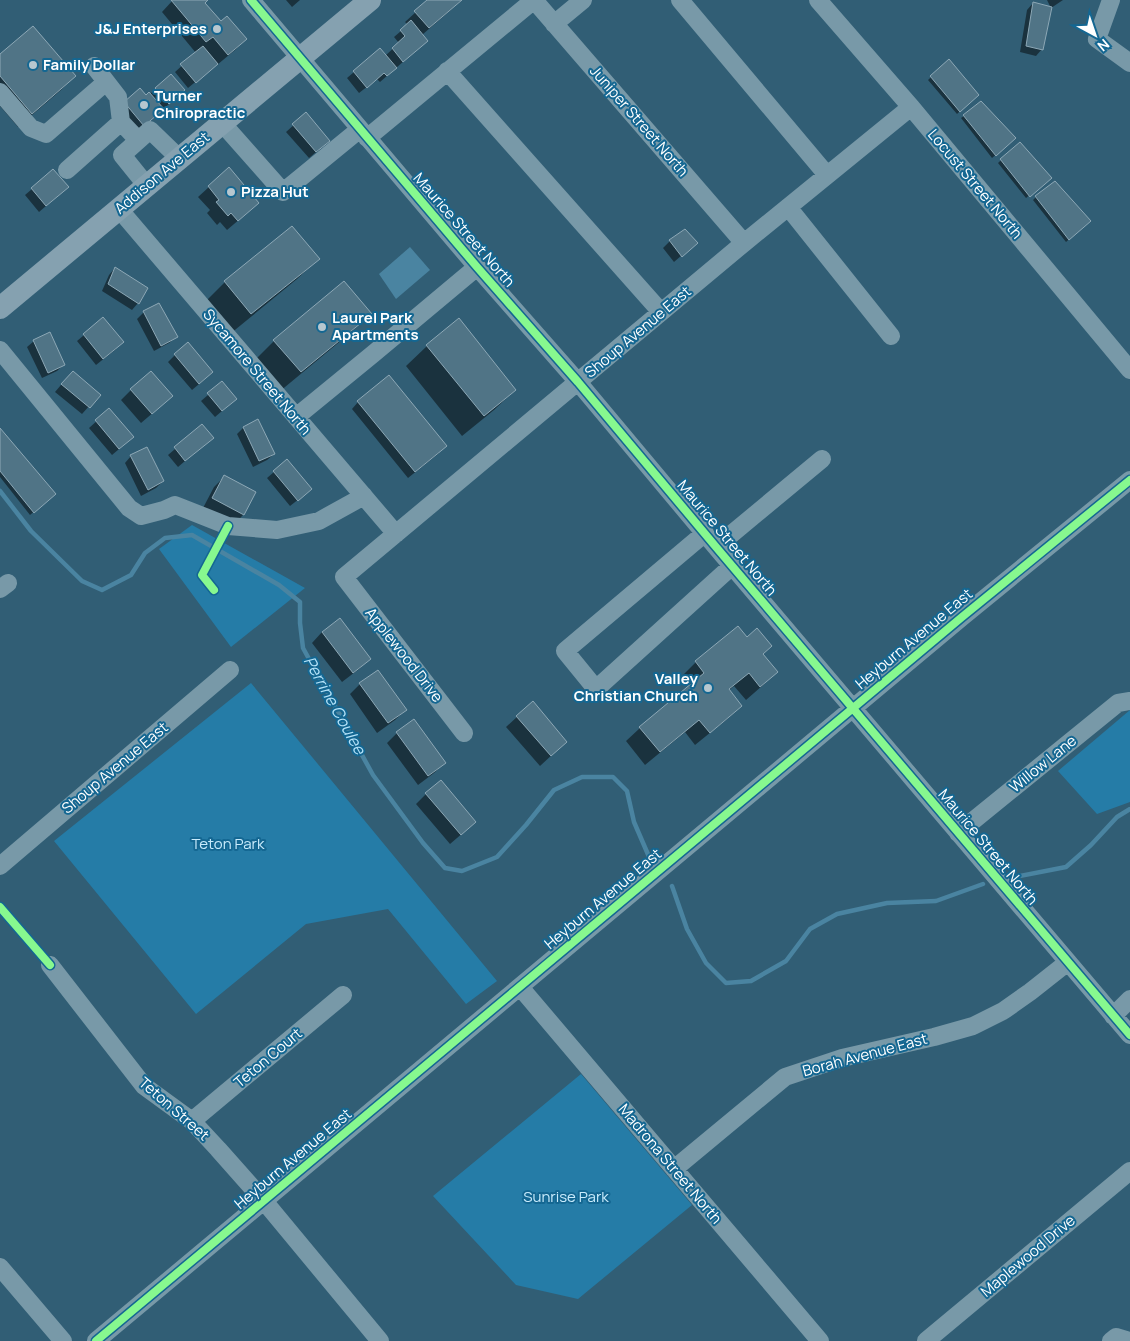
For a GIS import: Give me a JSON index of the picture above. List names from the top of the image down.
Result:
{
  "streets": {
    "main road": ["Addison Ave East"],
    "street": [
      "Juniper Street North",
      "Locust Street North",
      "Maurice Street North",
      "Shoup Avenue East",
      "Sycamore Street North",
      "Heyburn Avenue East",
      "Applewood Drive",
      "Willow Lane",
      "Borah Avenue East",
      "Teton Court",
      "Teton Street",
      "Madrona Street North",
      "Maplewood Drive"
    ]
  },
  "crossings": [
    ["Juniper Street North", "Shoup Avenue East"],
    ["Addison Ave East", "Maurice Street North"],
    ["Addison Ave East", "Sycamore Street North"],
    ["Locust Street North", "Shoup Avenue East"],
    ["Maurice Street North", "Shoup Avenue East"],
    ["Maurice Street North", "Heyburn Avenue East"],
    ["Maurice Street North", "Willow Lane"],
    ["Maurice Street North", "Borah Avenue East"],
    ["Shoup Avenue East", "Sycamore Street North"],
    ["Shoup Avenue East", "Applewood Drive"],
    ["Heyburn Avenue East", "Teton Street"],
    ["Heyburn Avenue East", "Madrona Street North"],
    ["Borah Avenue East", "Madrona Street North"],
    ["Teton Court", "Teton Street"]
  ],
  "water": ["Perrine Coulee"],
  "parks": ["Teton Park", "Sunrise Park"],
  "places": [
    "J&J Enterprises",
    "Family Dollar",
    "Turner Chiropractic",
    "Pizza Hut",
    "Laurel Park Apartments",
    "Valley Christian Church"
  ],
  "north": "bottom right"
}
